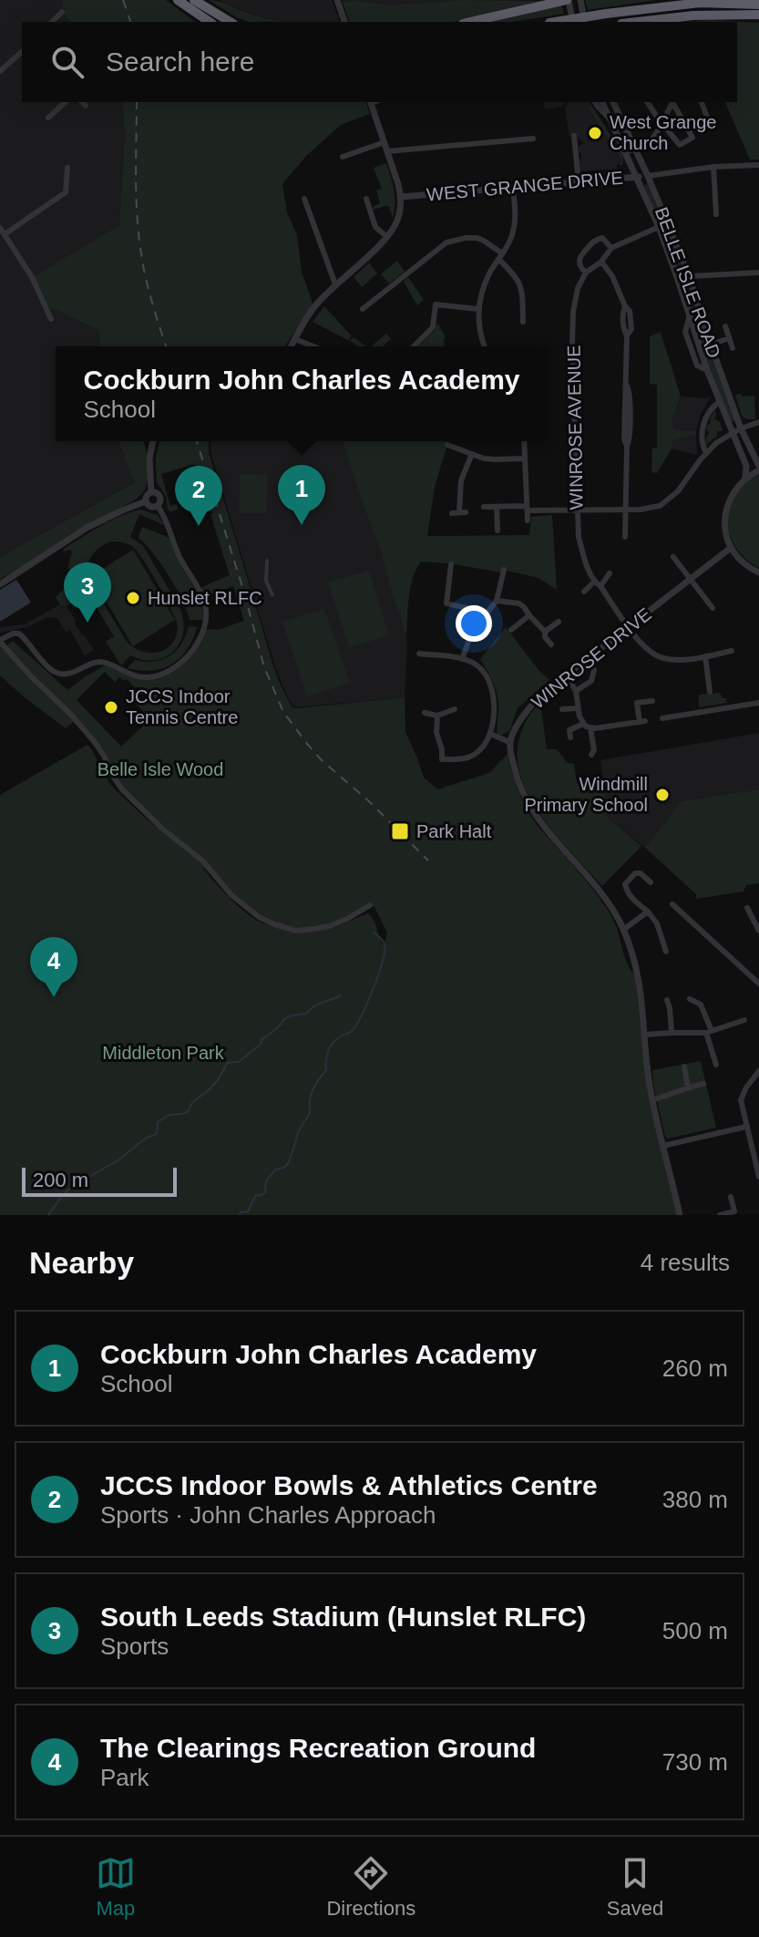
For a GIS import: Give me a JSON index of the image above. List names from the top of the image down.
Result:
{
  "streets": {
    "street": [
      "WEST GRANGE DRIVE",
      "BELLE ISLE ROAD",
      "WINROSE AVENUE",
      "WINROSE DRIVE"
    ]
  },
  "crossings": [
    ["WEST GRANGE DRIVE", "BELLE ISLE ROAD"],
    ["BELLE ISLE ROAD", "WINROSE AVENUE"],
    ["WINROSE AVENUE", "WINROSE DRIVE"]
  ],
  "parks": ["Belle Isle Wood", "Middleton Park"],
  "places": {
    "other": [
      "West Grange Church",
      "Hunslet RLFC",
      "JCCS Indoor Tennis Centre",
      "Windmill Primary School"
    ],
    "transit": ["Park Halt"]
  },
  "scale_bar": "200 m",
  "page": {
    "search": "Search here",
    "popup": ["Cockburn John Charles Academy", "School"],
    "pins": [
      "1",
      "2",
      "3",
      "4"
    ],
    "scale": "200 m",
    "heading": ["Nearby", "4 results"],
    "list": [
      {
        "mark": "1",
        "name": "Cockburn John Charles Academy",
        "note": "School",
        "value": "260 m"
      },
      {
        "mark": "2",
        "name": "JCCS Indoor Bowls & Athletics Centre",
        "note": "Sports · John Charles Approach",
        "value": "380 m"
      },
      {
        "mark": "3",
        "name": "South Leeds Stadium (Hunslet RLFC)",
        "note": "Sports",
        "value": "500 m"
      },
      {
        "mark": "4",
        "name": "The Clearings Recreation Ground",
        "note": "Park",
        "value": "730 m"
      }
    ],
    "nav": ["Map", "Directions", "Saved"]
  }
}
